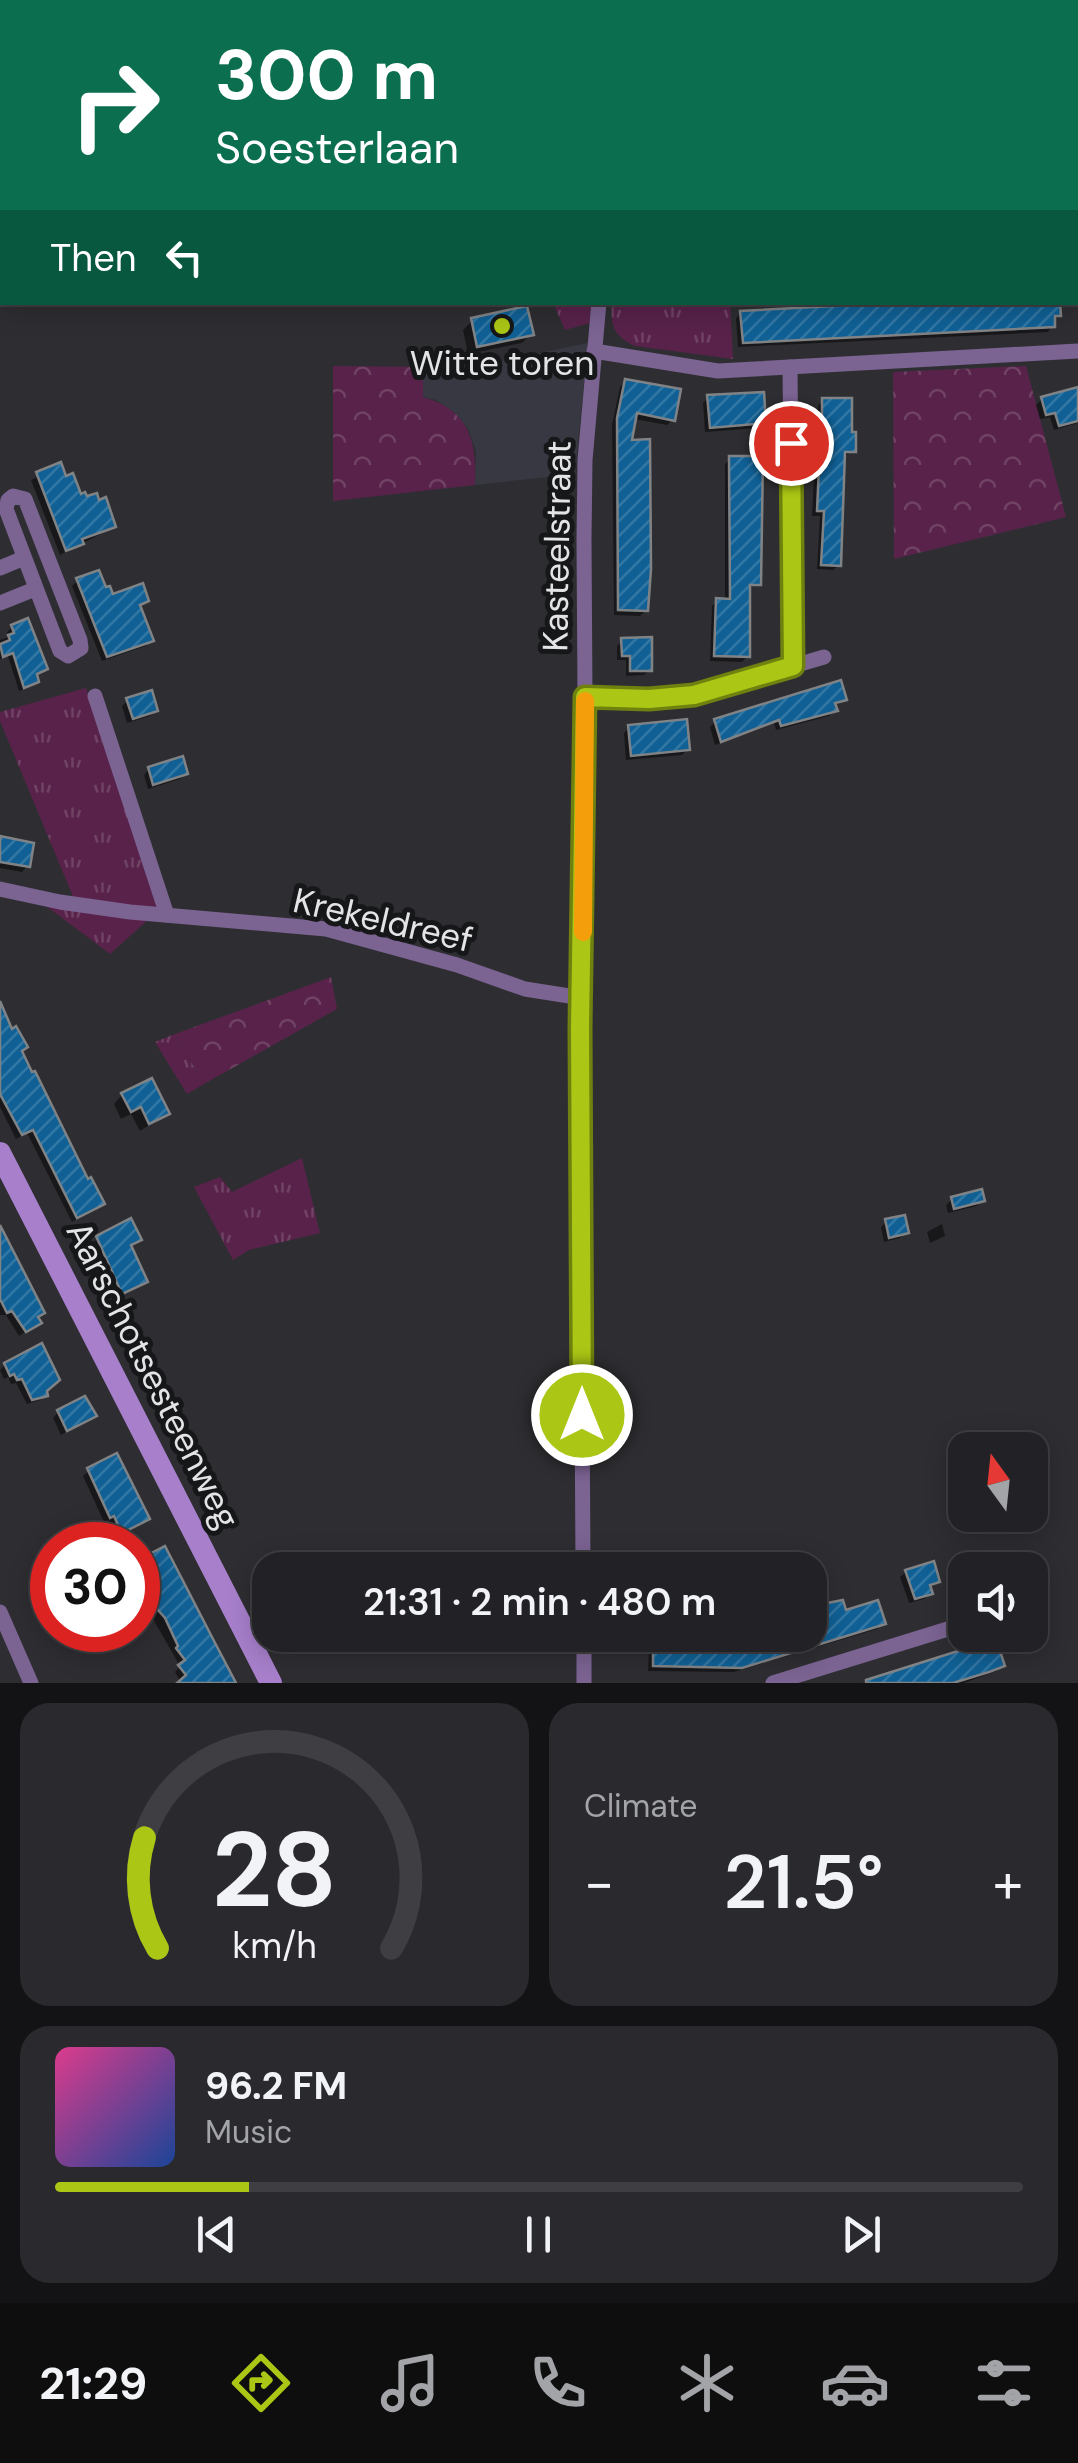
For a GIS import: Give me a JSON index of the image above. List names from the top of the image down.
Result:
{
  "streets": {
    "main road": ["Aarschotsesteenweg"],
    "street": ["Kasteelstraat", "Krekeldreef"]
  },
  "crossings": [
    ["Kasteelstraat", "Krekeldreef"]
  ],
  "places": ["Witte toren"],
  "north": "top",
  "page": {
    "turn": ["300 m", "Soesterlaan"],
    "then": "Then",
    "limit": "30",
    "trip": "21:31 · 2 min · 480 m",
    "tile": "Climate",
    "heat": ["−", "21.5°", "+"],
    "song": ["96.2 FM", "Music"],
    "tabs": "21:29",
    "gauge": ["28", "km/h"]
  }
}
